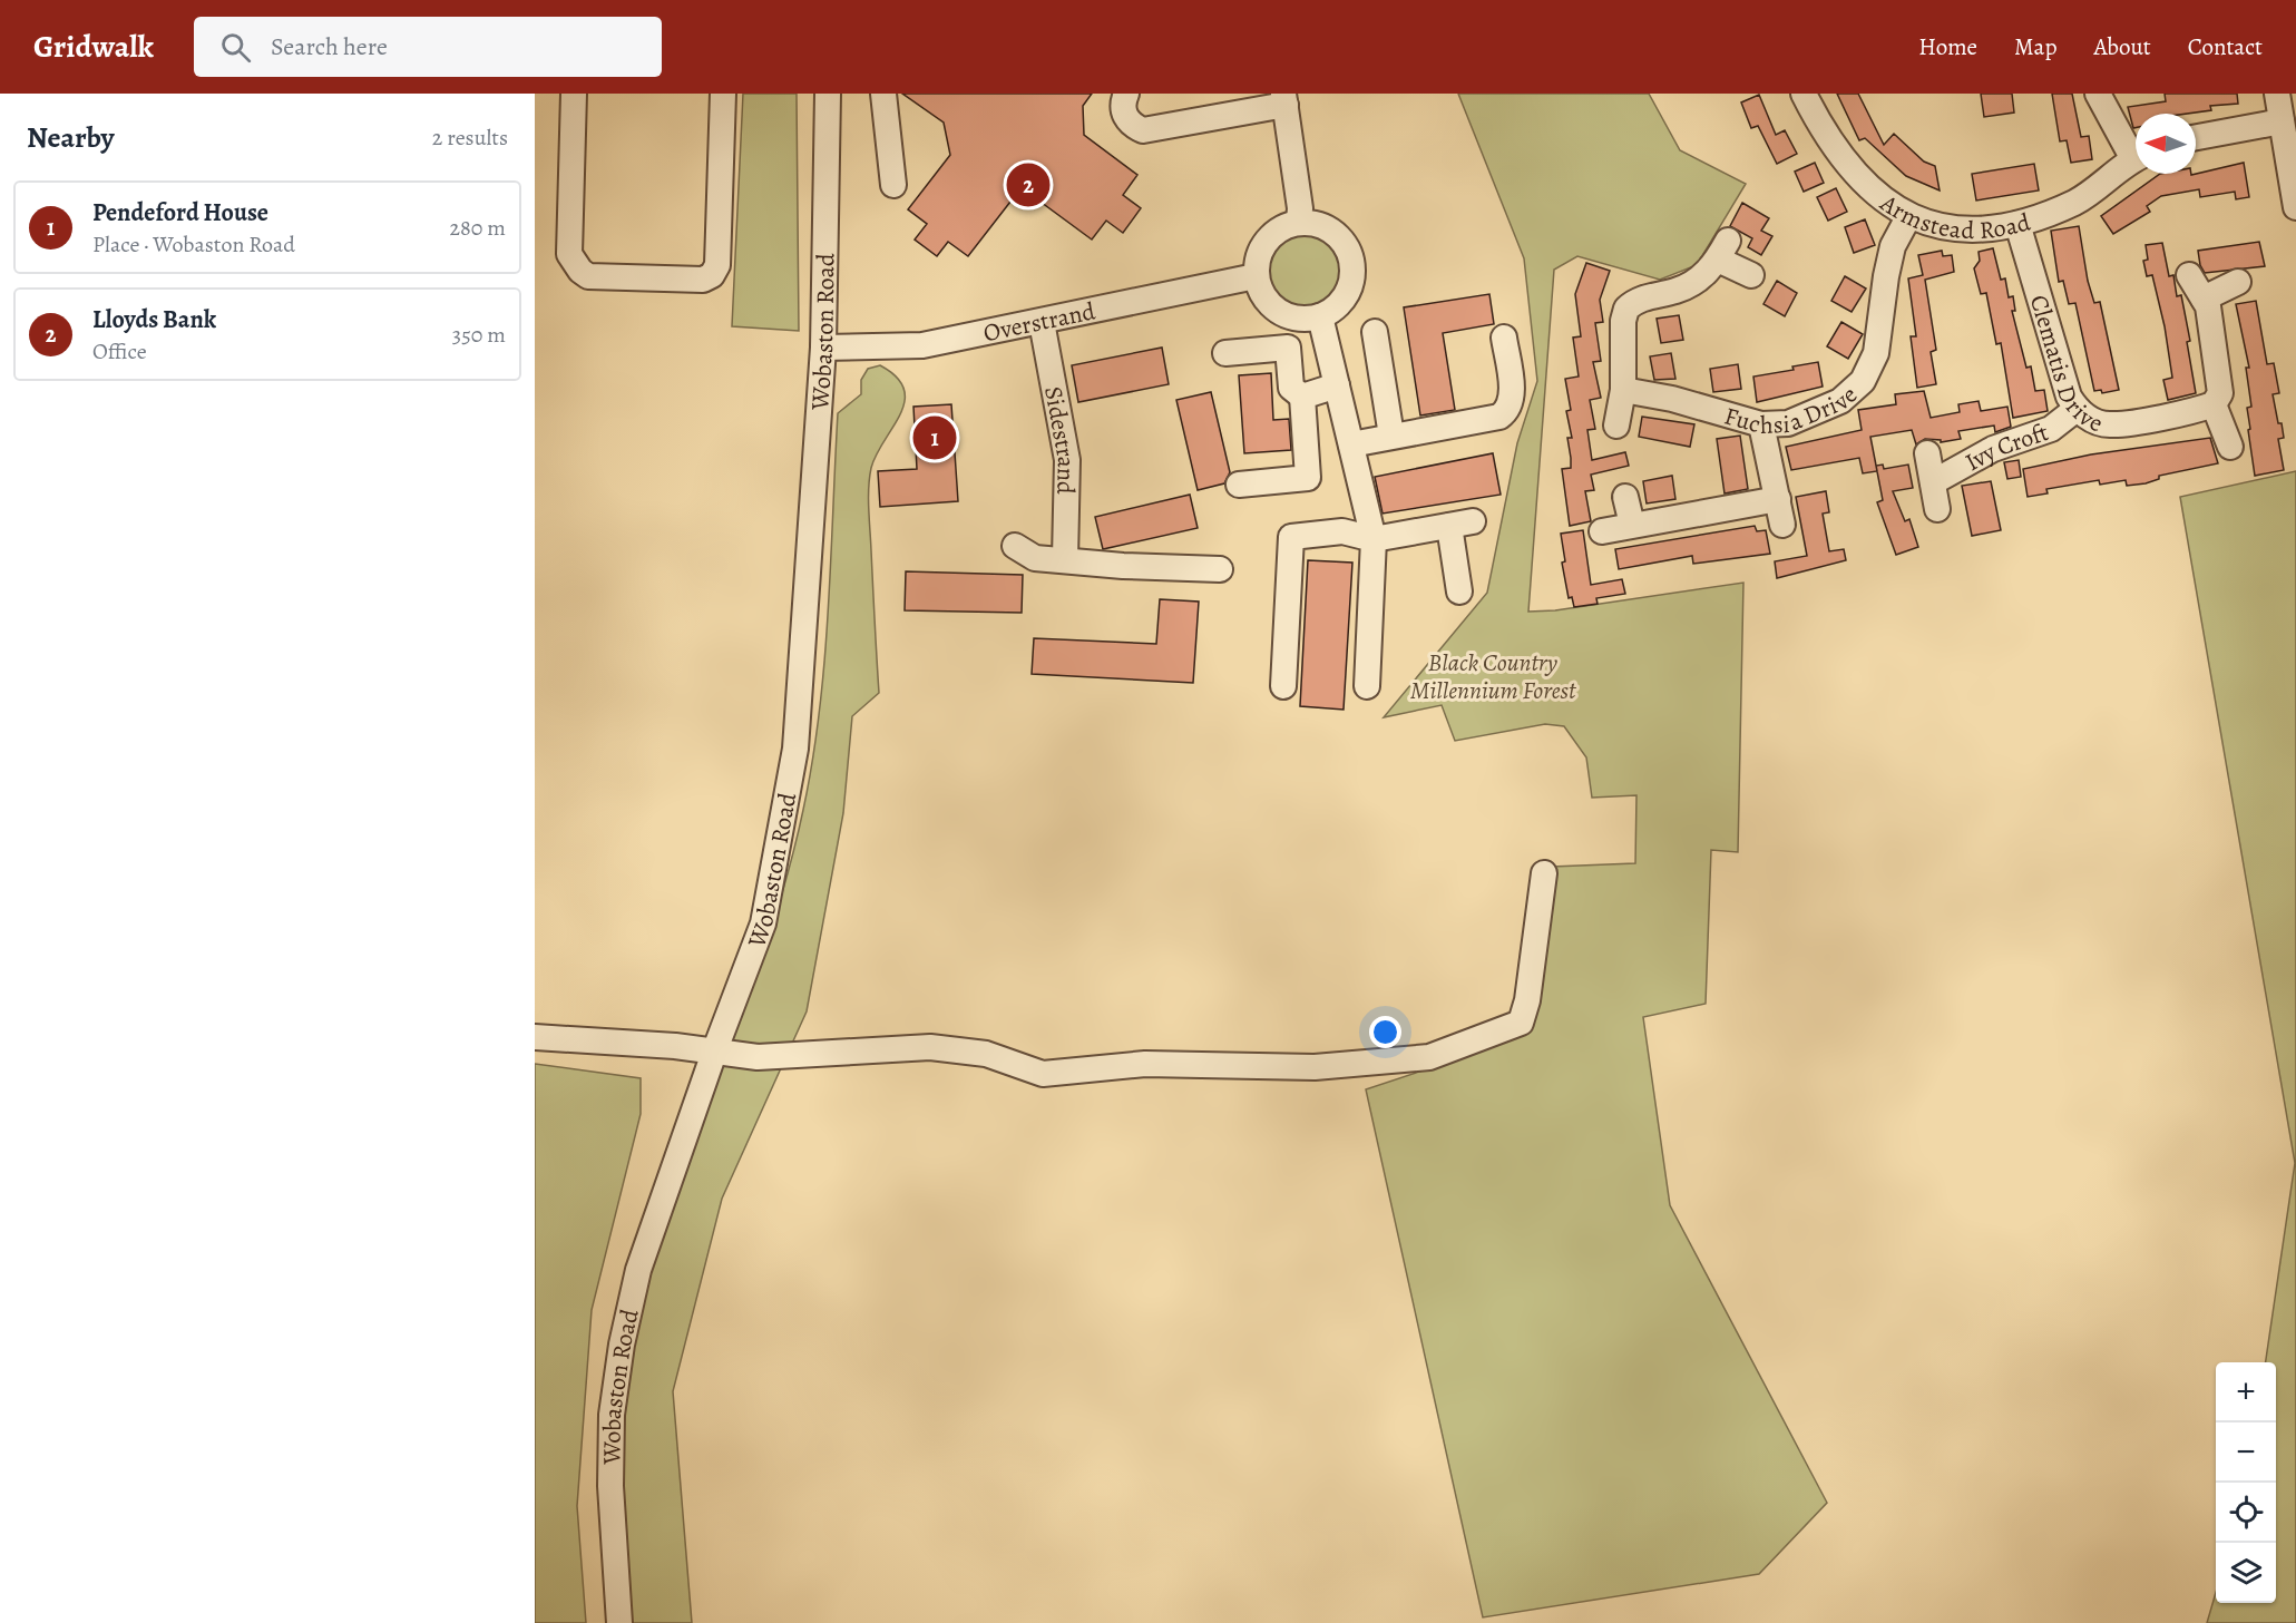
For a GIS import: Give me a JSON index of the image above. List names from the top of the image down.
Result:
{
  "streets": {
    "street": [
      "Armstead Road",
      "Overstrand",
      "Wobaston Road",
      "Clematis Drive",
      "Fuchsia Drive",
      "Sidestrand",
      "Ivy Croft"
    ]
  },
  "crossings": [
    ["Armstead Road", "Clematis Drive"],
    ["Armstead Road", "Fuchsia Drive"],
    ["Overstrand", "Wobaston Road"],
    ["Overstrand", "Sidestrand"],
    ["Clematis Drive", "Ivy Croft"]
  ],
  "parks": ["Black Country Millennium Forest"],
  "north": "left",
  "page": {
    "header": "Gridwalk",
    "search": "Search here",
    "nav": [
      "Home",
      "Map",
      "About",
      "Contact"
    ],
    "heading": ["Nearby", "2 results"],
    "pins": ["2", "1"],
    "list": [
      {
        "mark": "1",
        "name": "Pendeford House",
        "note": "Place · Wobaston Road",
        "value": "280 m"
      },
      {
        "mark": "2",
        "name": "Lloyds Bank",
        "note": "Office",
        "value": "350 m"
      }
    ],
    "map_buttons": ["+", "−"]
  }
}
